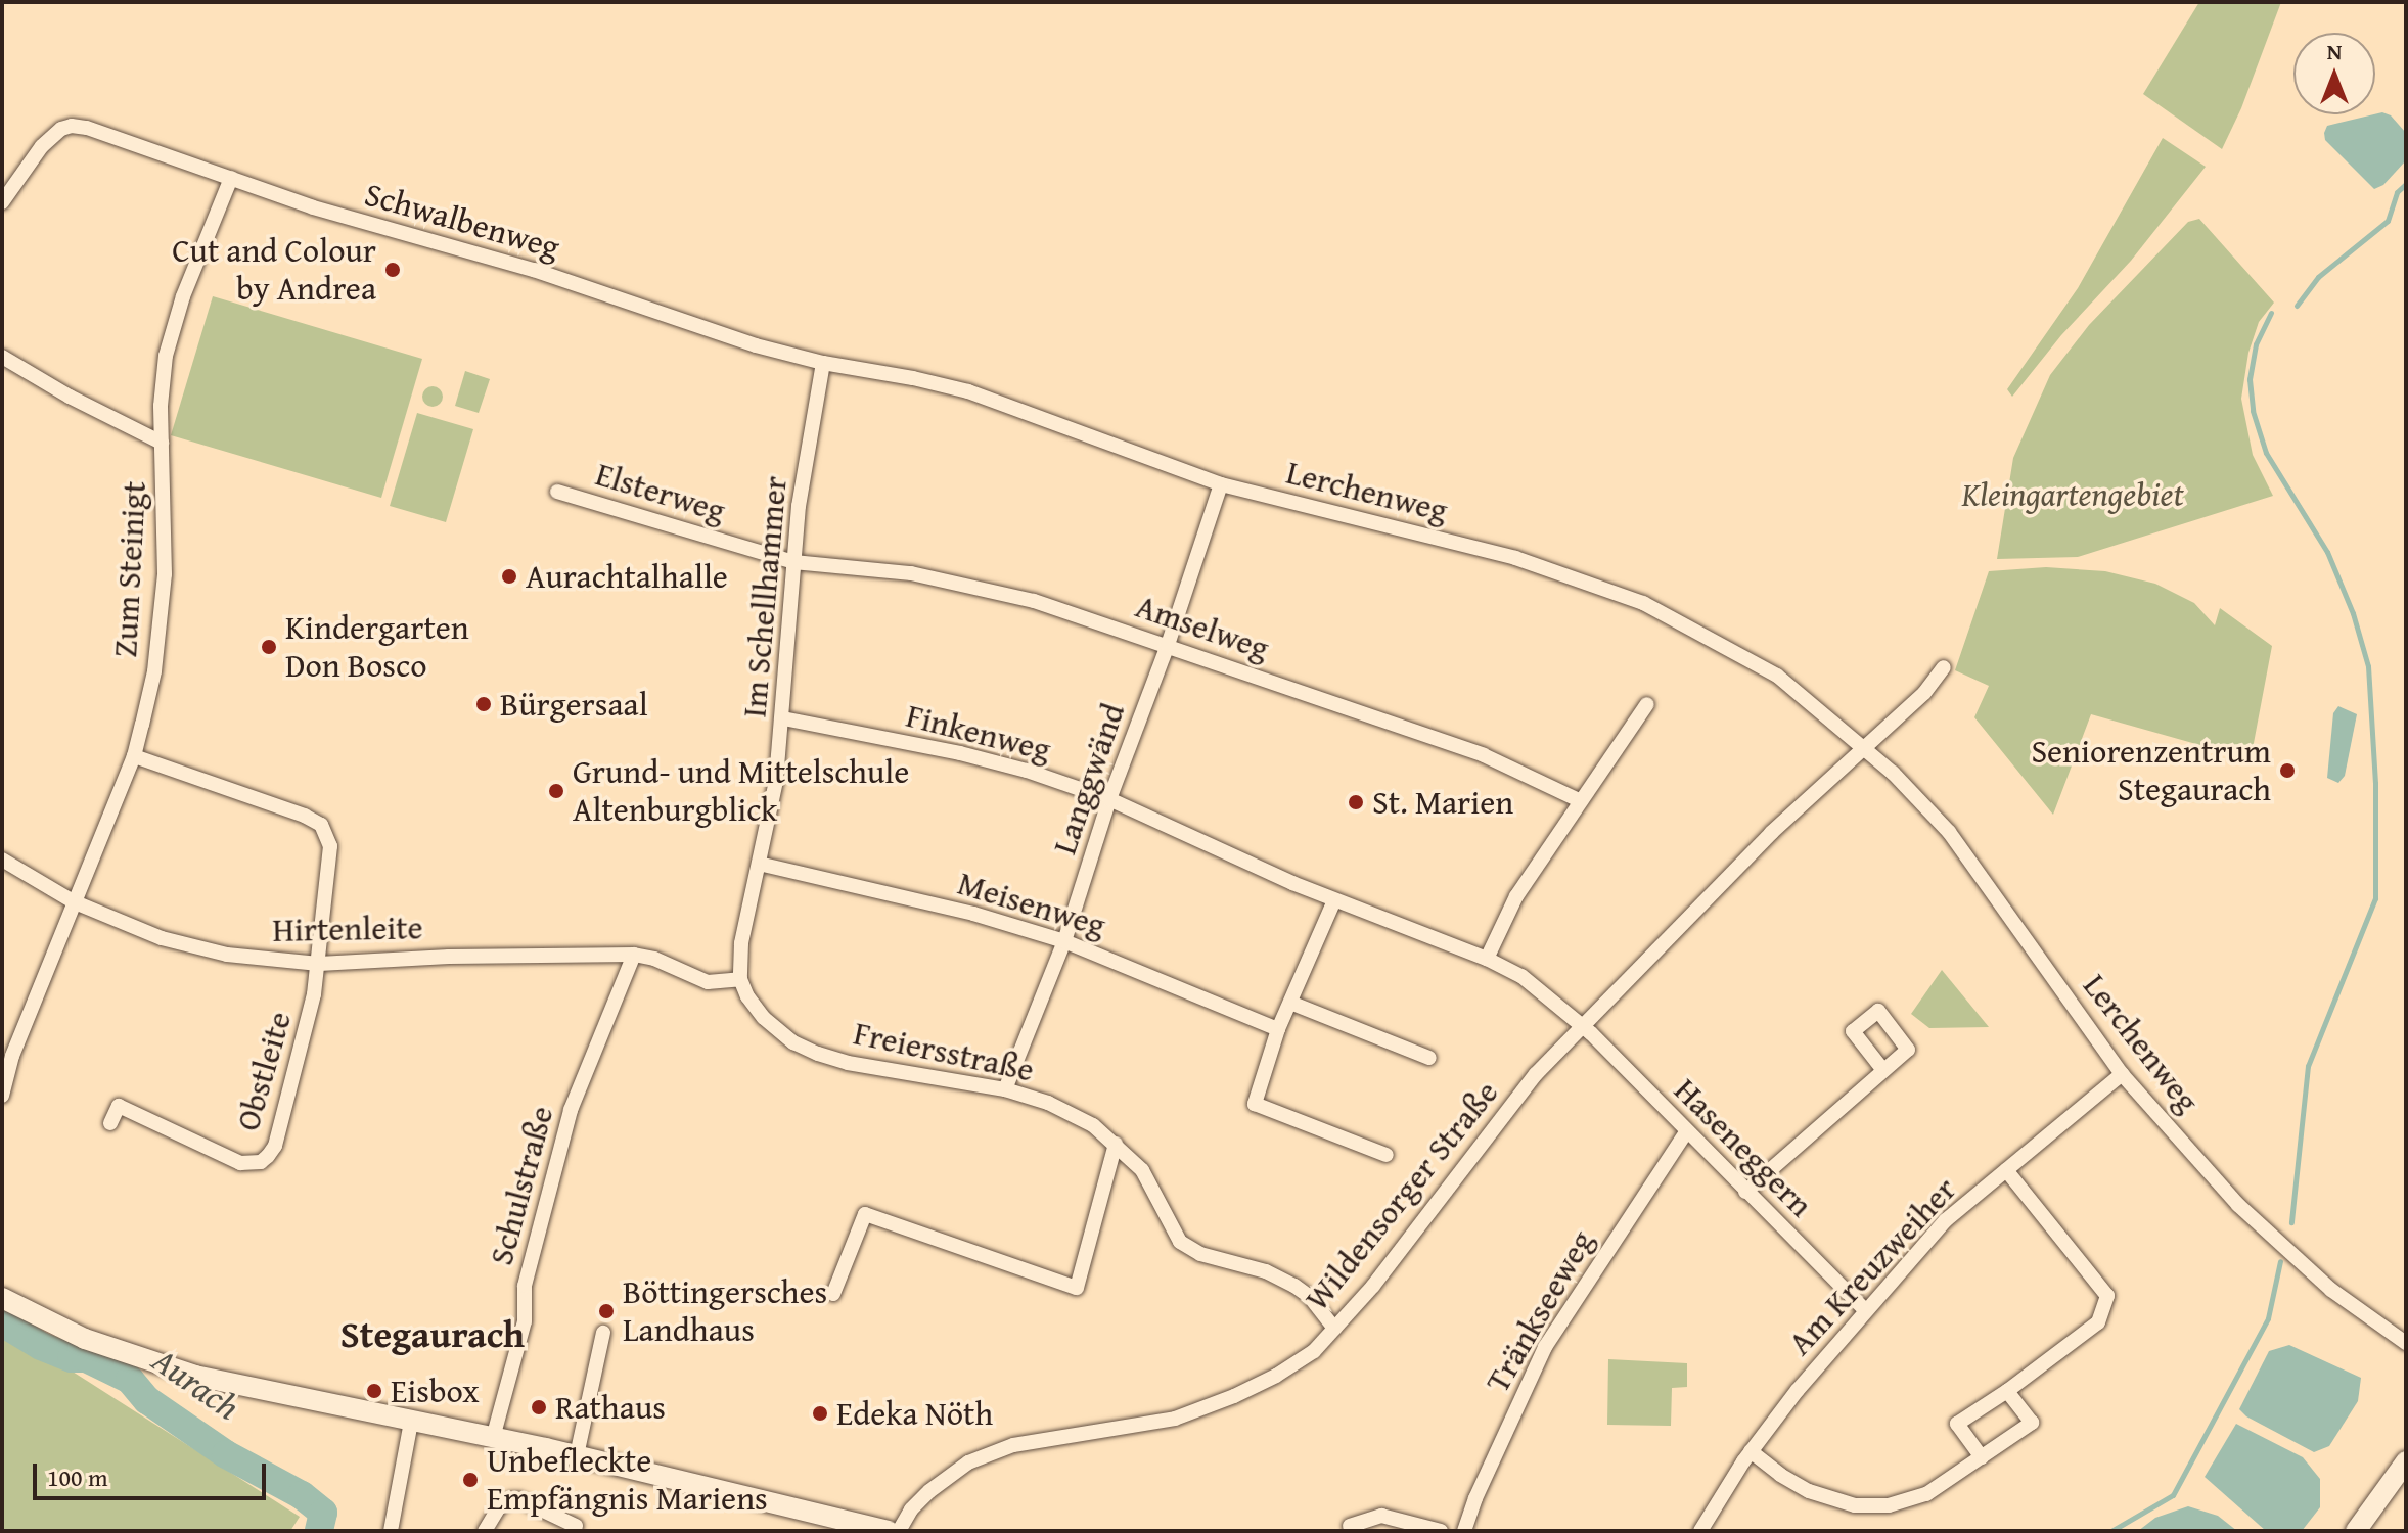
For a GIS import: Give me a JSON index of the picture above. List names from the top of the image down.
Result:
{
  "streets": {
    "street": [
      "Schwalbenweg",
      "Lerchenweg",
      "Elsterweg",
      "Zum Steinigt",
      "Im Schellhammer",
      "Amselweg",
      "Finkenweg",
      "Langgwänd",
      "Meisenweg",
      "Hirtenleite",
      "Freiersstraße",
      "Obstleite",
      "Haseneggern",
      "Schulstraße",
      "Wildensorger Straße",
      "Am Kreuzweiher",
      "Tränkseeweg"
    ]
  },
  "crossings": [
    ["Schwalbenweg", "Lerchenweg"],
    ["Schwalbenweg", "Zum Steinigt"],
    ["Schwalbenweg", "Im Schellhammer"],
    ["Lerchenweg", "Im Schellhammer"],
    ["Lerchenweg", "Langgwänd"],
    ["Lerchenweg", "Wildensorger Straße"],
    ["Lerchenweg", "Am Kreuzweiher"],
    ["Elsterweg", "Im Schellhammer"],
    ["Elsterweg", "Amselweg"],
    ["Zum Steinigt", "Hirtenleite"],
    ["Im Schellhammer", "Amselweg"],
    ["Im Schellhammer", "Finkenweg"],
    ["Im Schellhammer", "Meisenweg"],
    ["Im Schellhammer", "Freiersstraße"],
    ["Amselweg", "Langgwänd"],
    ["Finkenweg", "Langgwänd"],
    ["Finkenweg", "Haseneggern"],
    ["Langgwänd", "Meisenweg"],
    ["Langgwänd", "Freiersstraße"],
    ["Hirtenleite", "Obstleite"],
    ["Hirtenleite", "Schulstraße"],
    ["Freiersstraße", "Wildensorger Straße"],
    ["Haseneggern", "Wildensorger Straße"],
    ["Haseneggern", "Am Kreuzweiher"],
    ["Haseneggern", "Tränkseeweg"]
  ],
  "districts": ["Stegaurach"],
  "water": ["Aurach"],
  "parks": ["Kleingartengebiet"],
  "places": [
    "Cut and Colour by Andrea",
    "Aurachtalhalle",
    "Kindergarten Don Bosco",
    "Bürgersaal",
    "Seniorenzentrum Stegaurach",
    "Grund- und Mittelschule Altenburgblick",
    "St. Marien",
    "Böttingersches Landhaus",
    "Eisbox",
    "Rathaus",
    "Edeka Nöth",
    "Unbefleckte Empfängnis Mariens"
  ],
  "scale_bar": "100 m",
  "north": "top"
}
